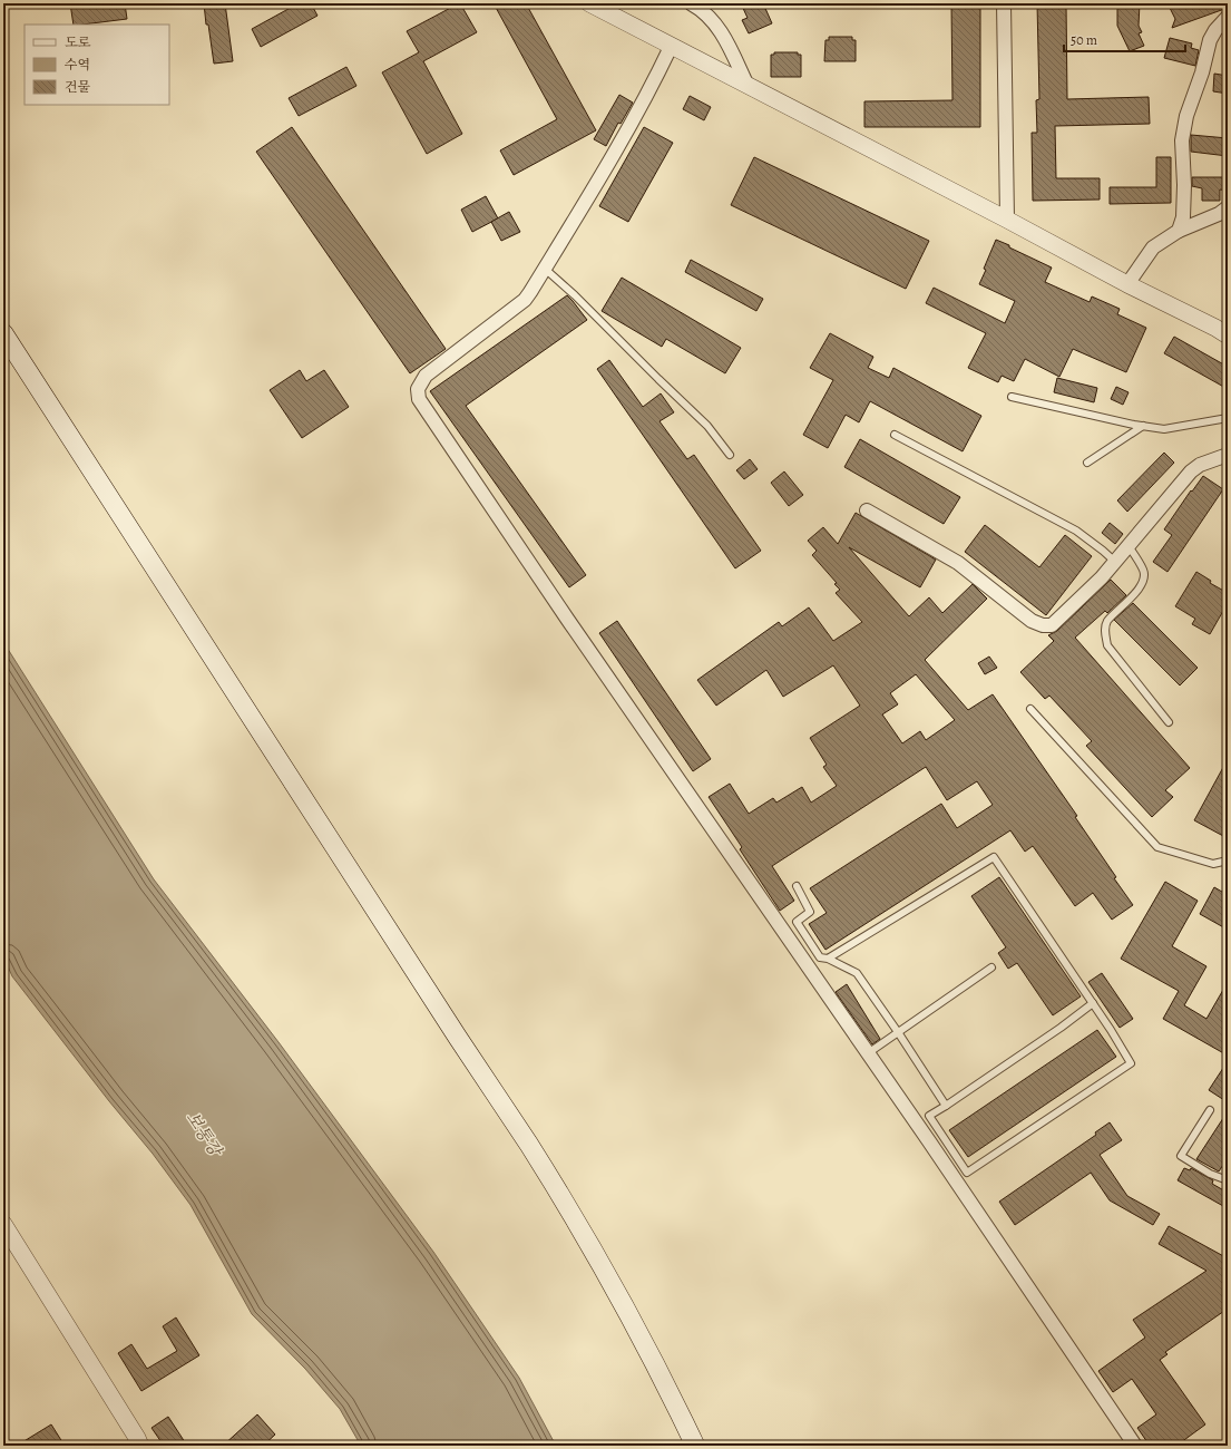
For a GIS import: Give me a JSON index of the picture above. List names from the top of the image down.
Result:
{
  "water": ["보통강"],
  "legend": ["도로", "수역", "건물"],
  "scale_bar": "50 m"
}
